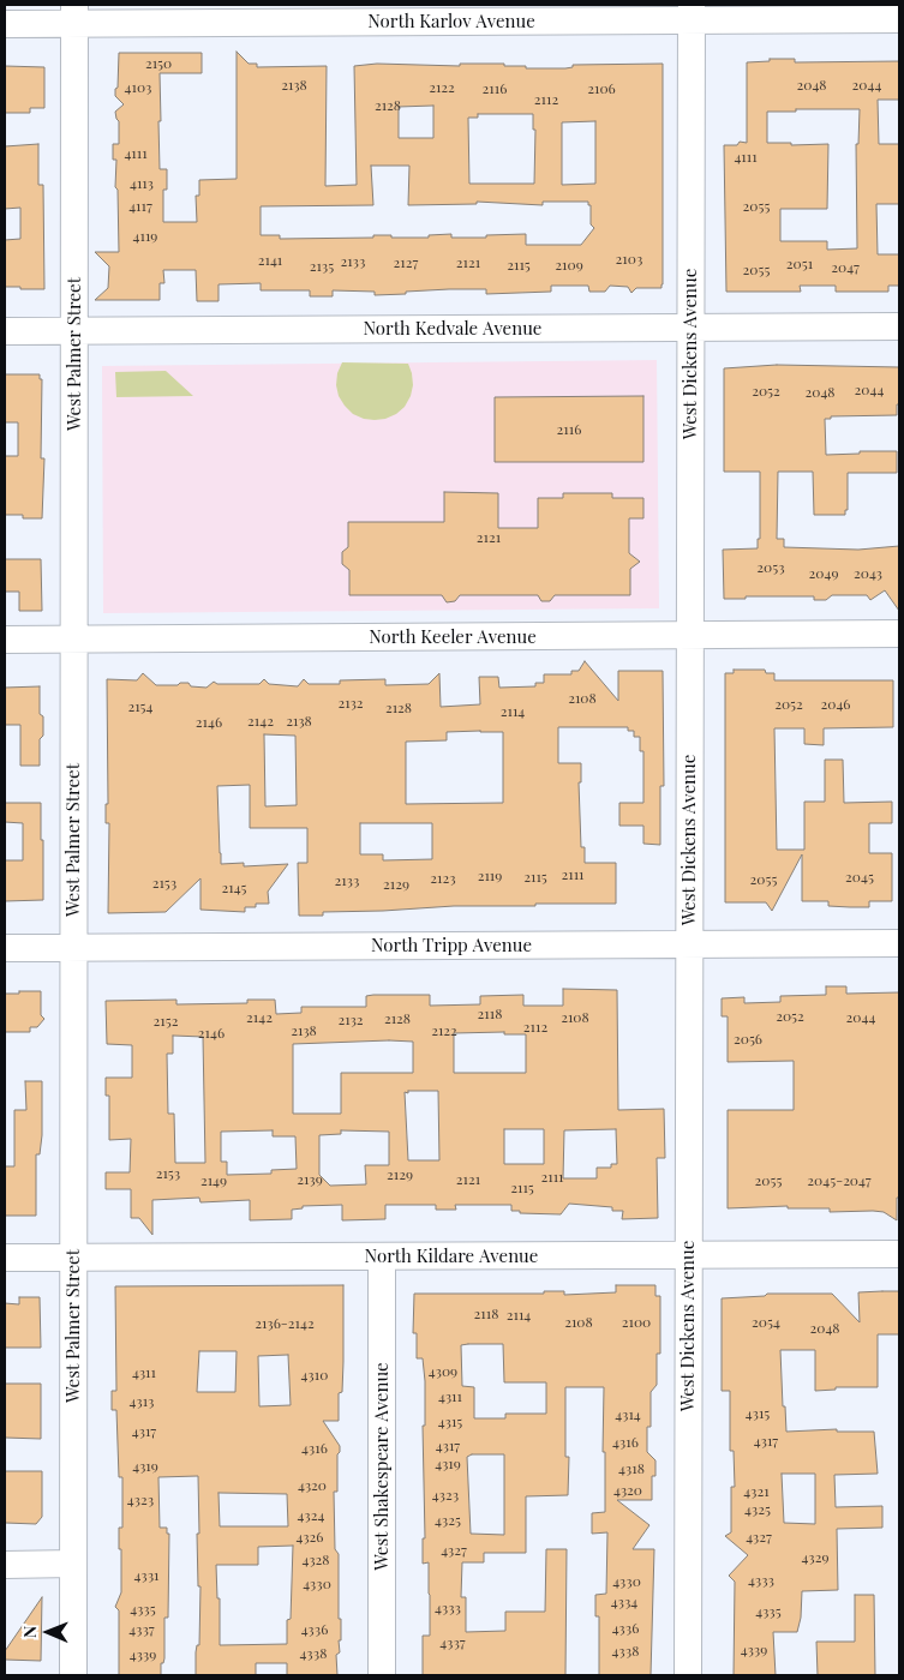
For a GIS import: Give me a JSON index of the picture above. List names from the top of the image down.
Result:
{
  "streets": {
    "street": [
      "North Karlov Avenue",
      "North Kedvale Avenue",
      "West Palmer Street",
      "West Dickens Avenue",
      "North Keeler Avenue",
      "North Tripp Avenue",
      "North Kildare Avenue",
      "West Shakespeare Avenue"
    ]
  },
  "crossings": [
    ["North Karlov Avenue", "West Palmer Street"],
    ["North Karlov Avenue", "West Dickens Avenue"],
    ["North Kedvale Avenue", "West Palmer Street"],
    ["North Kedvale Avenue", "West Dickens Avenue"],
    ["West Palmer Street", "North Keeler Avenue"],
    ["West Palmer Street", "North Tripp Avenue"],
    ["West Palmer Street", "North Kildare Avenue"],
    ["West Dickens Avenue", "North Keeler Avenue"],
    ["West Dickens Avenue", "North Tripp Avenue"],
    ["West Dickens Avenue", "North Kildare Avenue"],
    ["North Kildare Avenue", "West Shakespeare Avenue"]
  ],
  "house_numbers": [
    "2150",
    "2138",
    "2048",
    "2044",
    "4103",
    "2122",
    "2116",
    "2106",
    "2112",
    "2128",
    "4111",
    "4111",
    "4113",
    "4117",
    "2055",
    "4119",
    "2103",
    "2141",
    "2133",
    "2127",
    "2121",
    "2051",
    "2115",
    "2109",
    "2135",
    "2047",
    "2055",
    "2044",
    "2052",
    "2048",
    "2116",
    "2121",
    "2053",
    "2049",
    "2043",
    "2108",
    "2132",
    "2052",
    "2046",
    "2154",
    "2128",
    "2114",
    "2142",
    "2138",
    "2146",
    "2111",
    "2119",
    "2115",
    "2045",
    "2123",
    "2055",
    "2133",
    "2153",
    "2129",
    "2145",
    "2118",
    "2052",
    "2142",
    "2108",
    "2044",
    "2128",
    "2132",
    "2152",
    "2112",
    "2138",
    "2122",
    "2146",
    "2056",
    "2153",
    "2129",
    "2111",
    "2139",
    "2121",
    "2149",
    "2055",
    "2045-2047",
    "2115",
    "2118",
    "2114",
    "2108",
    "2100",
    "2054",
    "2136-2142",
    "2048",
    "4309",
    "4311",
    "4310",
    "4311",
    "4313",
    "4315",
    "4314",
    "4315",
    "4317",
    "4317",
    "4316",
    "4317",
    "4316",
    "4319",
    "4319",
    "4318",
    "4320",
    "4320",
    "4321",
    "4323",
    "4323",
    "4325",
    "4324",
    "4325",
    "4326",
    "4327",
    "4327",
    "4329",
    "4328",
    "4331",
    "4333",
    "4330",
    "4330",
    "4334",
    "4333",
    "4335",
    "4335",
    "4336",
    "4337",
    "4336",
    "4337",
    "4339",
    "4338",
    "4338",
    "4339"
  ],
  "north": "left"
}
